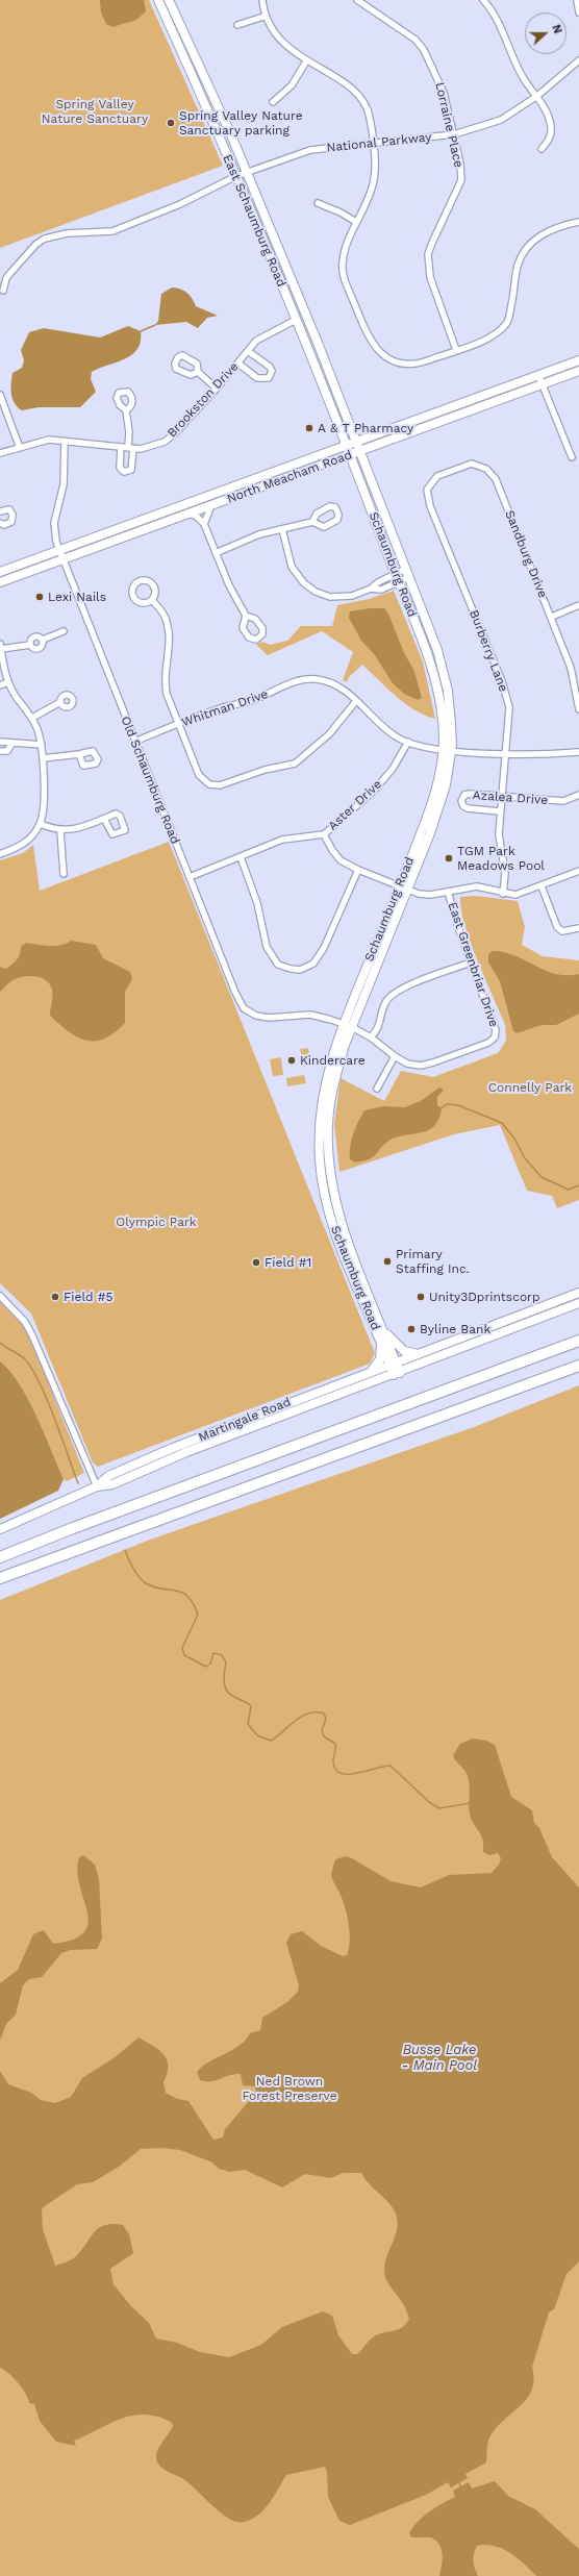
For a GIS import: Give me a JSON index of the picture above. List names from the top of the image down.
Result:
{
  "streets": {
    "street": [
      "Lorraine Place",
      "National Parkway",
      "East Schaumburg Road",
      "Brookston Drive",
      "North Meacham Road",
      "Sandburg Drive",
      "Schaumburg Road",
      "Burberry Lane",
      "Whitman Drive",
      "Old Schaumburg Road",
      "Azalea Drive",
      "Aster Drive",
      "East Greenbriar Drive",
      "Martingale Road"
    ]
  },
  "crossings": [
    ["Lorraine Place", "National Parkway"],
    ["National Parkway", "East Schaumburg Road"],
    ["East Schaumburg Road", "Brookston Drive"],
    ["East Schaumburg Road", "North Meacham Road"],
    ["East Schaumburg Road", "Schaumburg Road"],
    ["Brookston Drive", "Old Schaumburg Road"],
    ["North Meacham Road", "Schaumburg Road"],
    ["North Meacham Road", "Old Schaumburg Road"],
    ["Sandburg Drive", "Burberry Lane"],
    ["Schaumburg Road", "Whitman Drive"],
    ["Schaumburg Road", "Old Schaumburg Road"],
    ["Schaumburg Road", "Martingale Road"],
    ["Burberry Lane", "Whitman Drive"],
    ["Burberry Lane", "Azalea Drive"],
    ["Whitman Drive", "Old Schaumburg Road"],
    ["Whitman Drive", "Aster Drive"],
    ["Old Schaumburg Road", "Aster Drive"]
  ],
  "water": ["Busse Lake - Main Pool"],
  "parks": [
    "Spring Valley Nature Sanctuary",
    "Connelly Park",
    "Olympic Park",
    "Ned Brown Forest Preserve"
  ],
  "places": [
    "Spring Valley Nature Sanctuary parking",
    "A & T Pharmacy",
    "Lexi Nails",
    "TGM Park Meadows Pool",
    "Kindercare",
    "Primary Staffing Inc.",
    "Field #1",
    "Field #5",
    "Unity3Dprintscorp",
    "Byline Bank"
  ],
  "north": "right"
}
